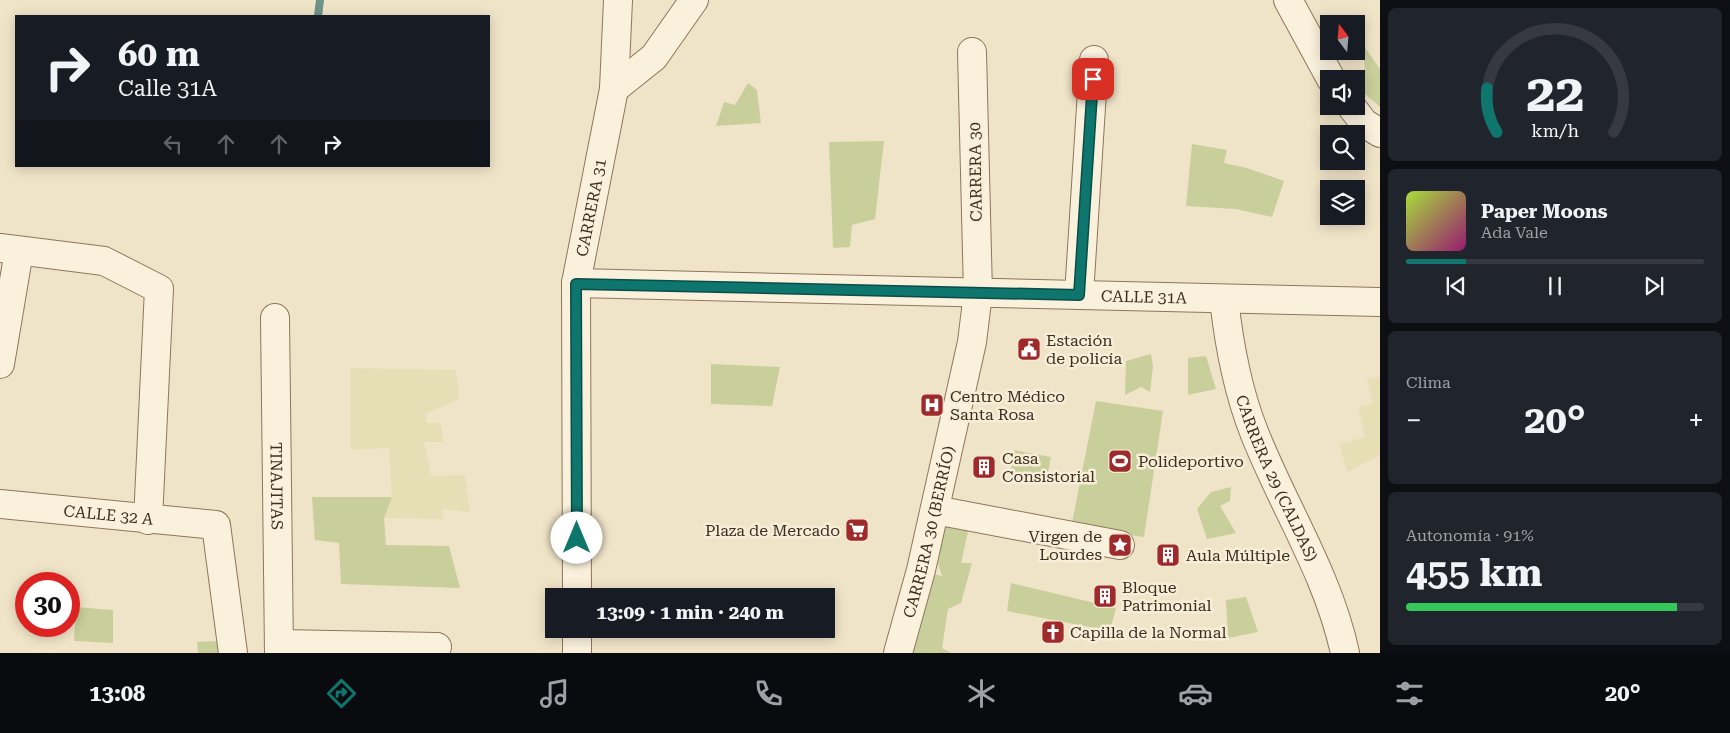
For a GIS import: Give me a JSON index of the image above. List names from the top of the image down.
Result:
{
  "streets": {
    "street": [
      "CARRERA 30",
      "CARRERA 31",
      "CALLE 31A",
      "CARRERA 29 (CALDAS)",
      "TINAJITAS",
      "CALLE 32 A",
      "CARRERA 30 (BERRÍO)"
    ]
  },
  "crossings": [
    ["CARRERA 30", "CALLE 31A"],
    ["CARRERA 30", "CARRERA 30 (BERRÍO)"],
    ["CARRERA 31", "CALLE 31A"],
    ["CALLE 31A", "CARRERA 29 (CALDAS)"],
    ["CALLE 31A", "CARRERA 30 (BERRÍO)"]
  ],
  "places": {
    "public building": ["Estación de policía"],
    "hospital": ["Centro Médico Santa Rosa"],
    "sports": ["Polideportivo"],
    "building": ["Casa Consistorial", "Aula Múltiple", "Bloque Patrimonial"],
    "supermarket": ["Plaza de Mercado"],
    "place": ["Virgen de Lourdes"],
    "church": ["Capilla de la Normal"]
  },
  "north": "top",
  "page": {
    "turn": ["60 m", "Calle 31A"],
    "song": ["Paper Moons", "Ada Vale"],
    "tile": [
      "Clima",
      ["Autonomía · 91%", "455 km"]
    ],
    "heat": ["−", "20°", "+"],
    "limit": "30",
    "trip": "13:09 · 1 min · 240 m",
    "tabs": ["13:08", "20°"],
    "gauge": ["22", "km/h"]
  }
}
